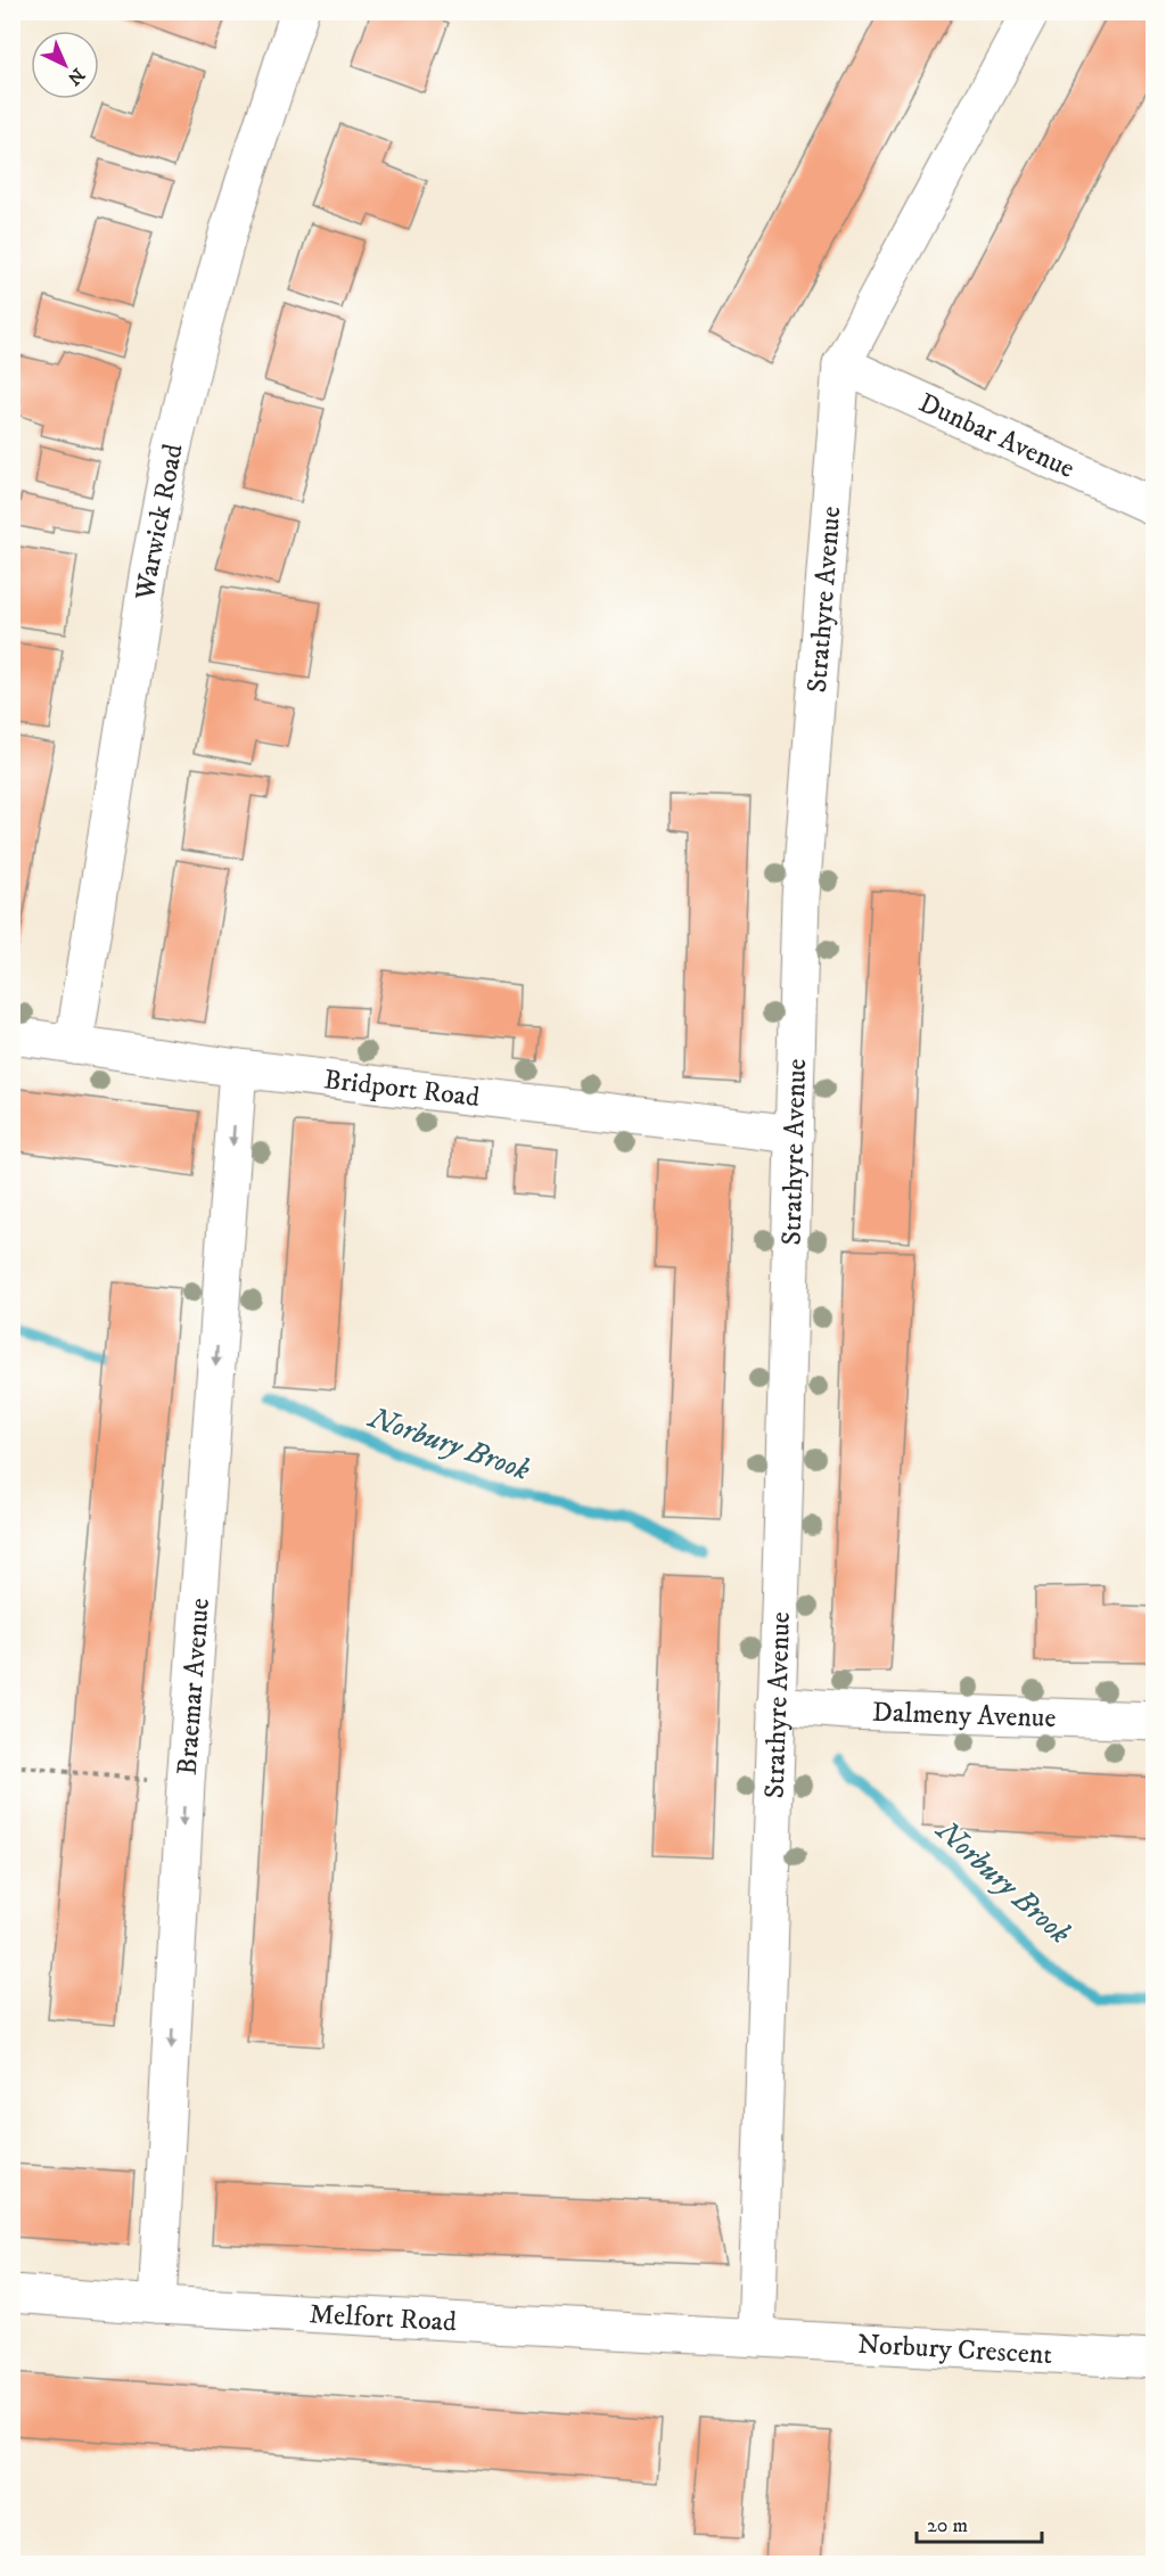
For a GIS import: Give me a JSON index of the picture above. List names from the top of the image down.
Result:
{
  "streets": {
    "street": [
      "Dunbar Avenue",
      "Warwick Road",
      "Strathyre Avenue",
      "Bridport Road",
      "Braemar Avenue",
      "Dalmeny Avenue",
      "Melfort Road",
      "Norbury Crescent"
    ]
  },
  "crossings": [
    ["Dunbar Avenue", "Strathyre Avenue"],
    ["Warwick Road", "Bridport Road"],
    ["Strathyre Avenue", "Bridport Road"],
    ["Strathyre Avenue", "Dalmeny Avenue"],
    ["Strathyre Avenue", "Melfort Road"],
    ["Strathyre Avenue", "Norbury Crescent"],
    ["Bridport Road", "Braemar Avenue"],
    ["Braemar Avenue", "Melfort Road"],
    ["Melfort Road", "Norbury Crescent"]
  ],
  "one_way": ["Braemar Avenue"],
  "water": ["Norbury Brook"],
  "scale_bar": "20 m",
  "north": "bottom right"
}
